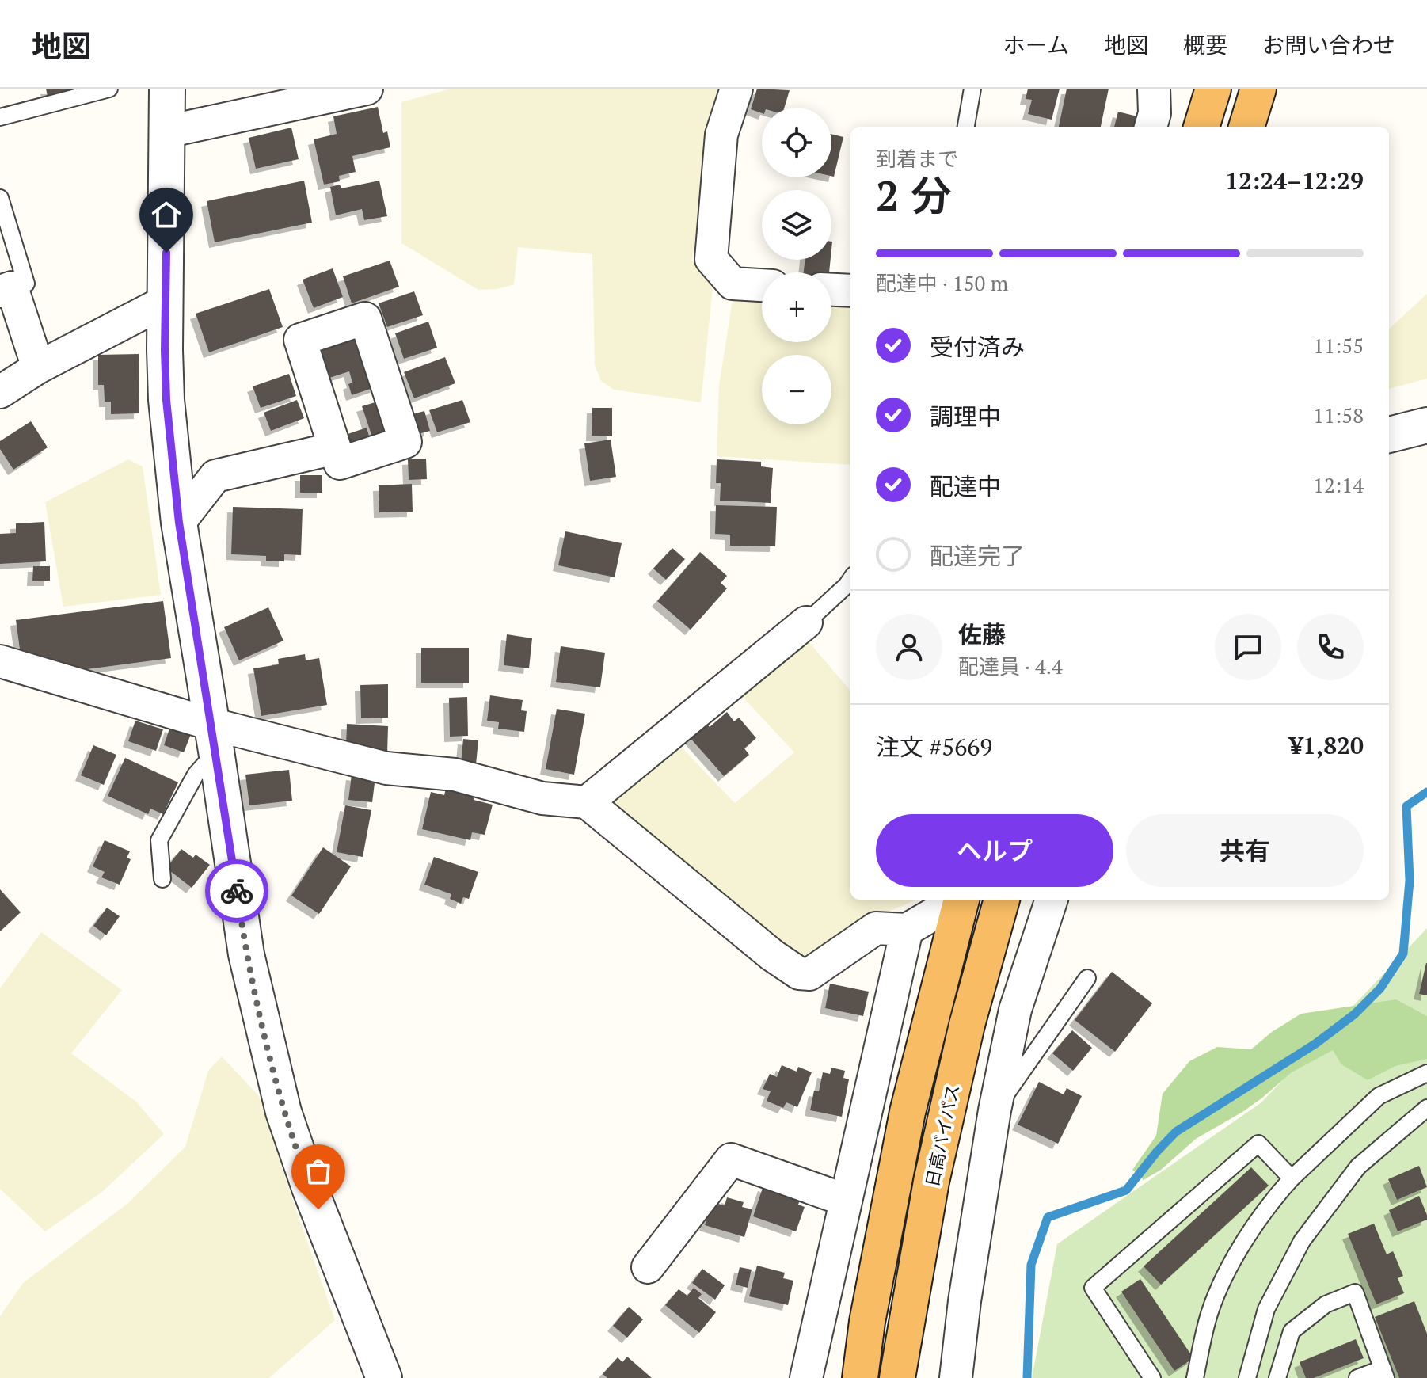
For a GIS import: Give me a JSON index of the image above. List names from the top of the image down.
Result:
{
  "streets": {
    "highway": ["日高バイパス"]
  },
  "page": {
    "header": "地図",
    "nav": [
      "ホーム",
      "地図",
      "概要",
      "お問い合わせ"
    ],
    "map_buttons": ["+", "−"],
    "heading": ["2 分", "到着まで", "12:24–12:29"],
    "panel": [
      "佐藤",
      "配達員 · 4.4",
      "注文 #5669",
      "¥1,820"
    ],
    "bar": "配達中 · 150 m",
    "list": [
      ["受付済み", "11:55"],
      ["調理中", "11:58"],
      ["配達中", "12:14"],
      "配達完了"
    ],
    "buttons": ["ヘルプ", "共有"]
  }
}
